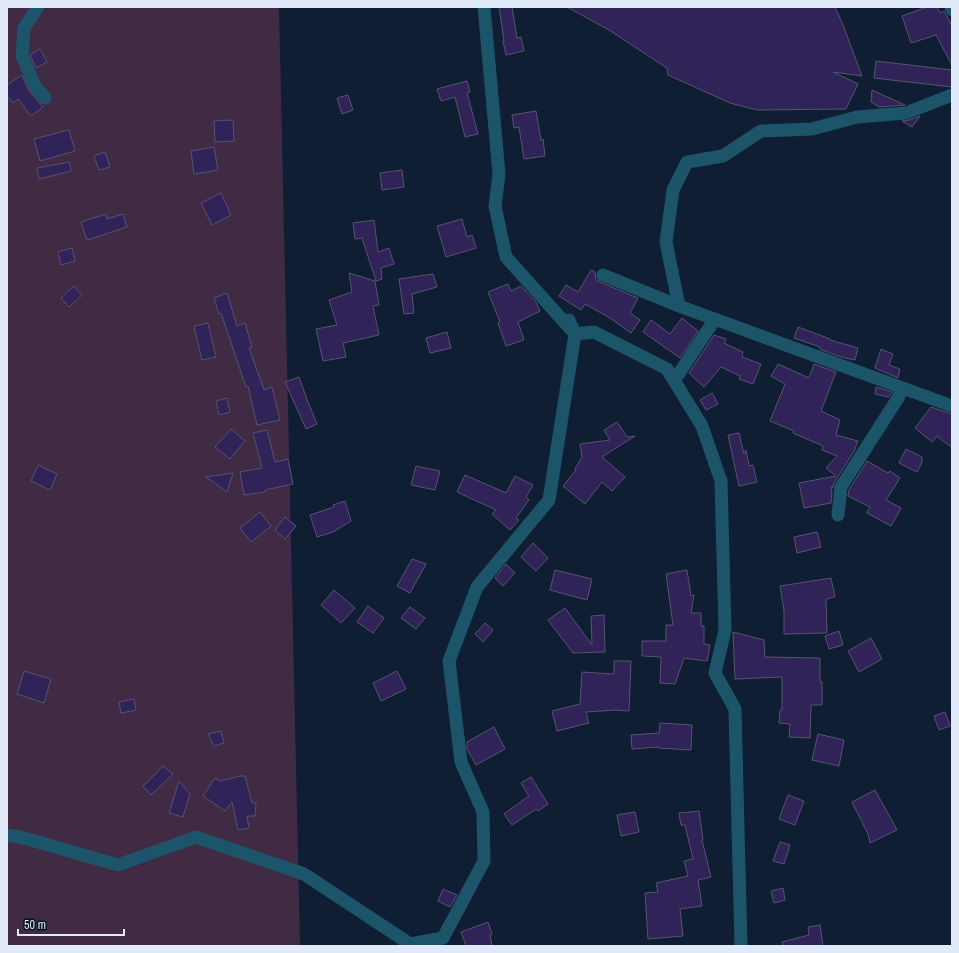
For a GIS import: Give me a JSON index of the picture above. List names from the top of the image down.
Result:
{
  "scale_bar": "50 m"
}
